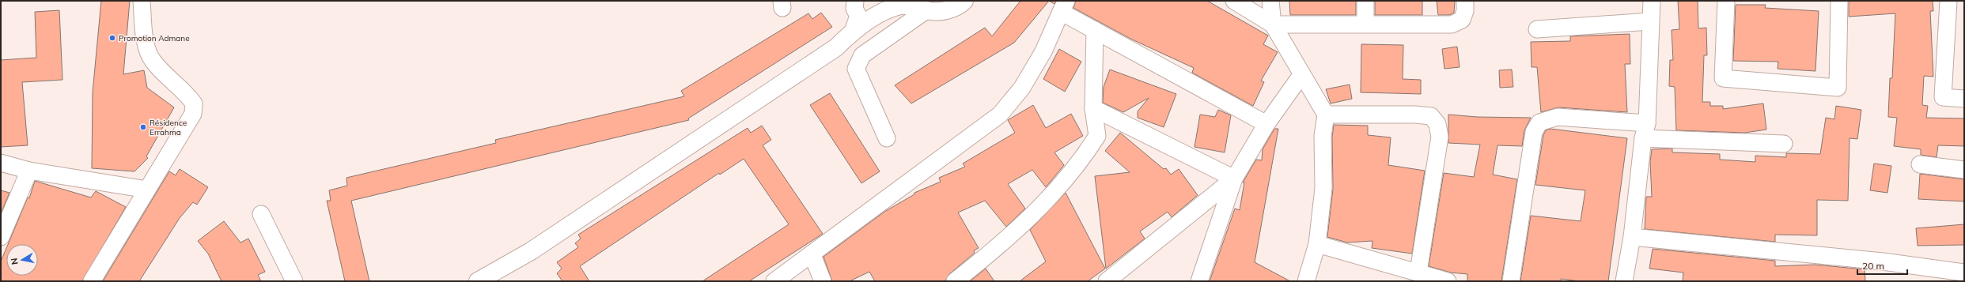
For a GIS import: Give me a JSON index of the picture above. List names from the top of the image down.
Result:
{
  "places": ["Promotion Admane", "Résidence Errahma"],
  "scale_bar": "20 m",
  "north": "left"
}
